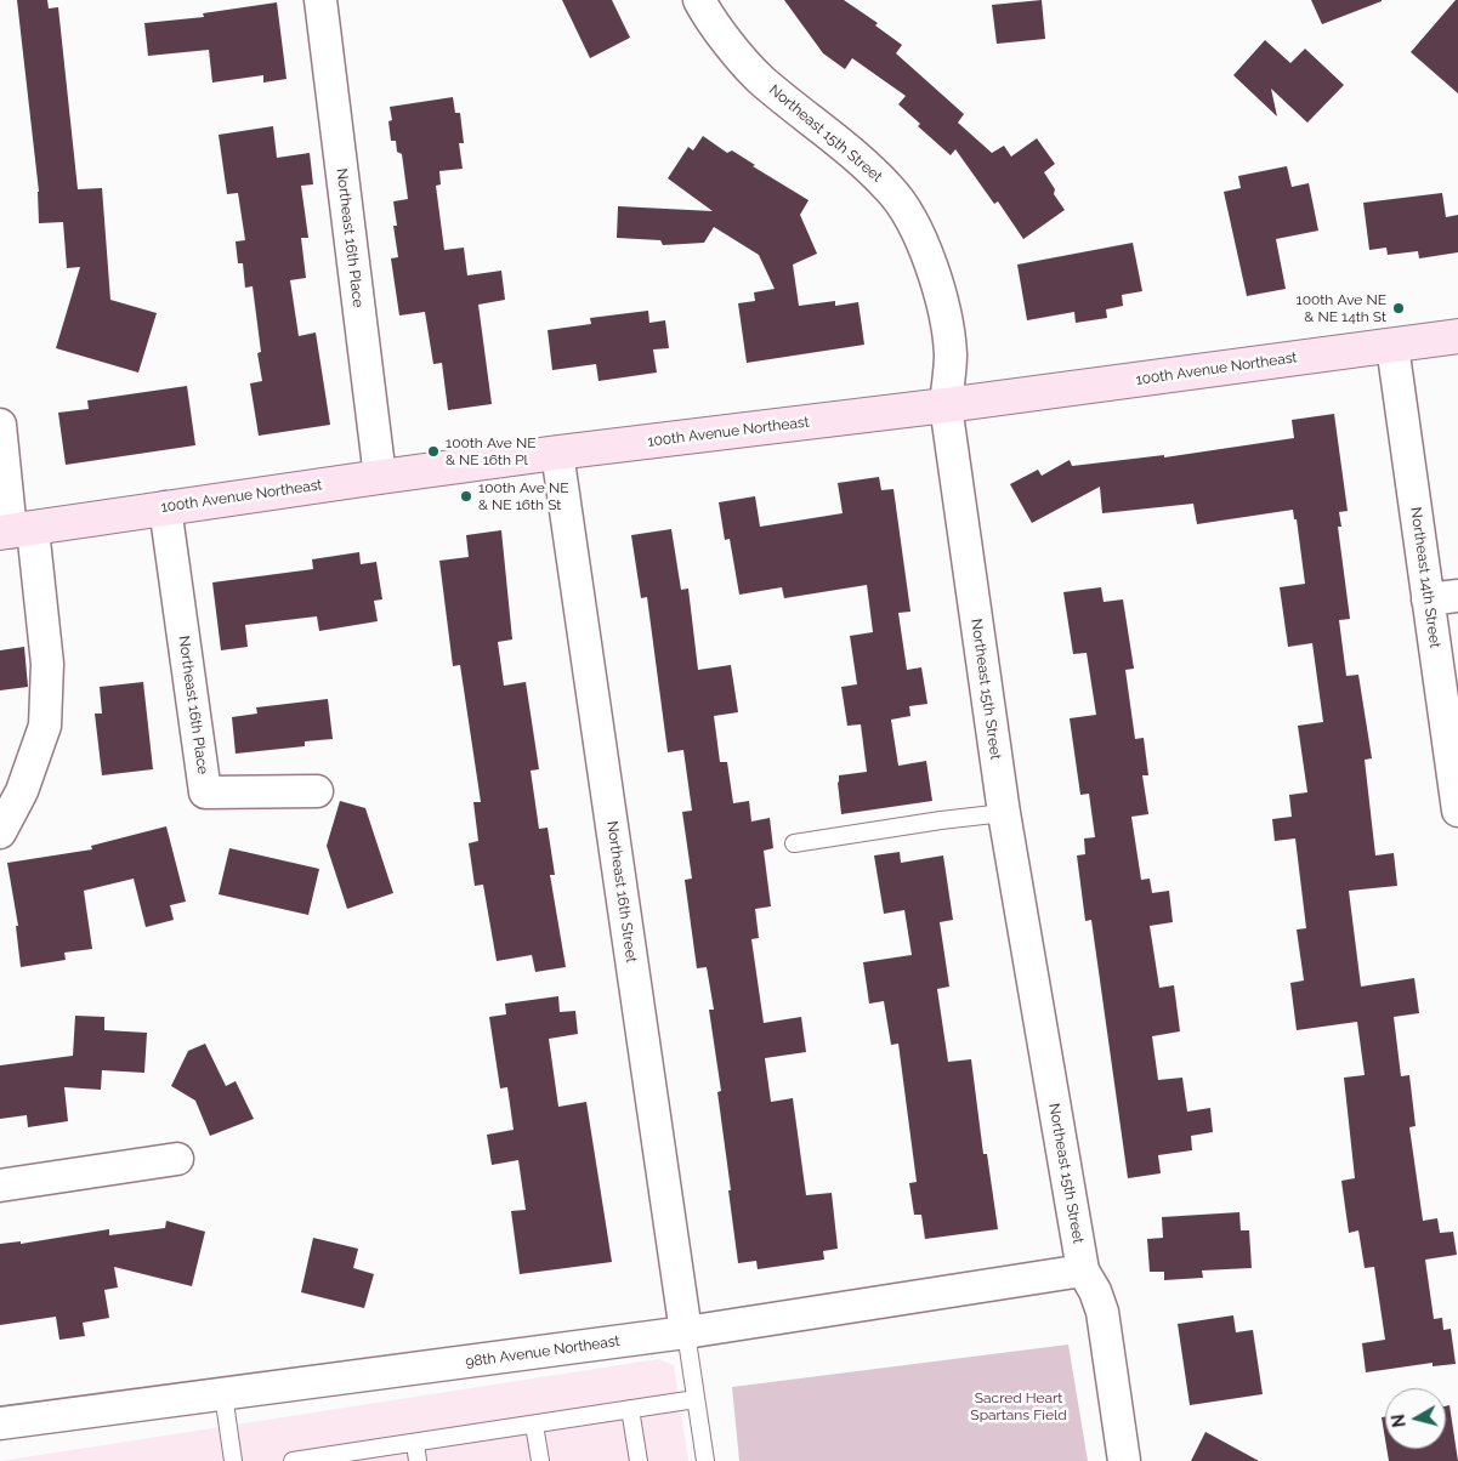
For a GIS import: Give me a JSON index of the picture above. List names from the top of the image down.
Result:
{
  "streets": {
    "street": [
      "Northeast 15th Street",
      "Northeast 16th Place",
      "100th Avenue Northeast",
      "Northeast 14th Street",
      "Northeast 16th Street",
      "98th Avenue Northeast"
    ]
  },
  "crossings": [
    ["Northeast 15th Street", "100th Avenue Northeast"],
    ["Northeast 15th Street", "98th Avenue Northeast"],
    ["Northeast 16th Place", "100th Avenue Northeast"],
    ["100th Avenue Northeast", "Northeast 14th Street"],
    ["100th Avenue Northeast", "Northeast 16th Street"],
    ["Northeast 16th Street", "98th Avenue Northeast"]
  ],
  "parks": ["Sacred Heart Spartans Field"],
  "places": ["100th Ave NE & NE 14th St", "100th Ave NE & NE 16th Pl", "100th Ave NE & NE 16th St"],
  "north": "left"
}
